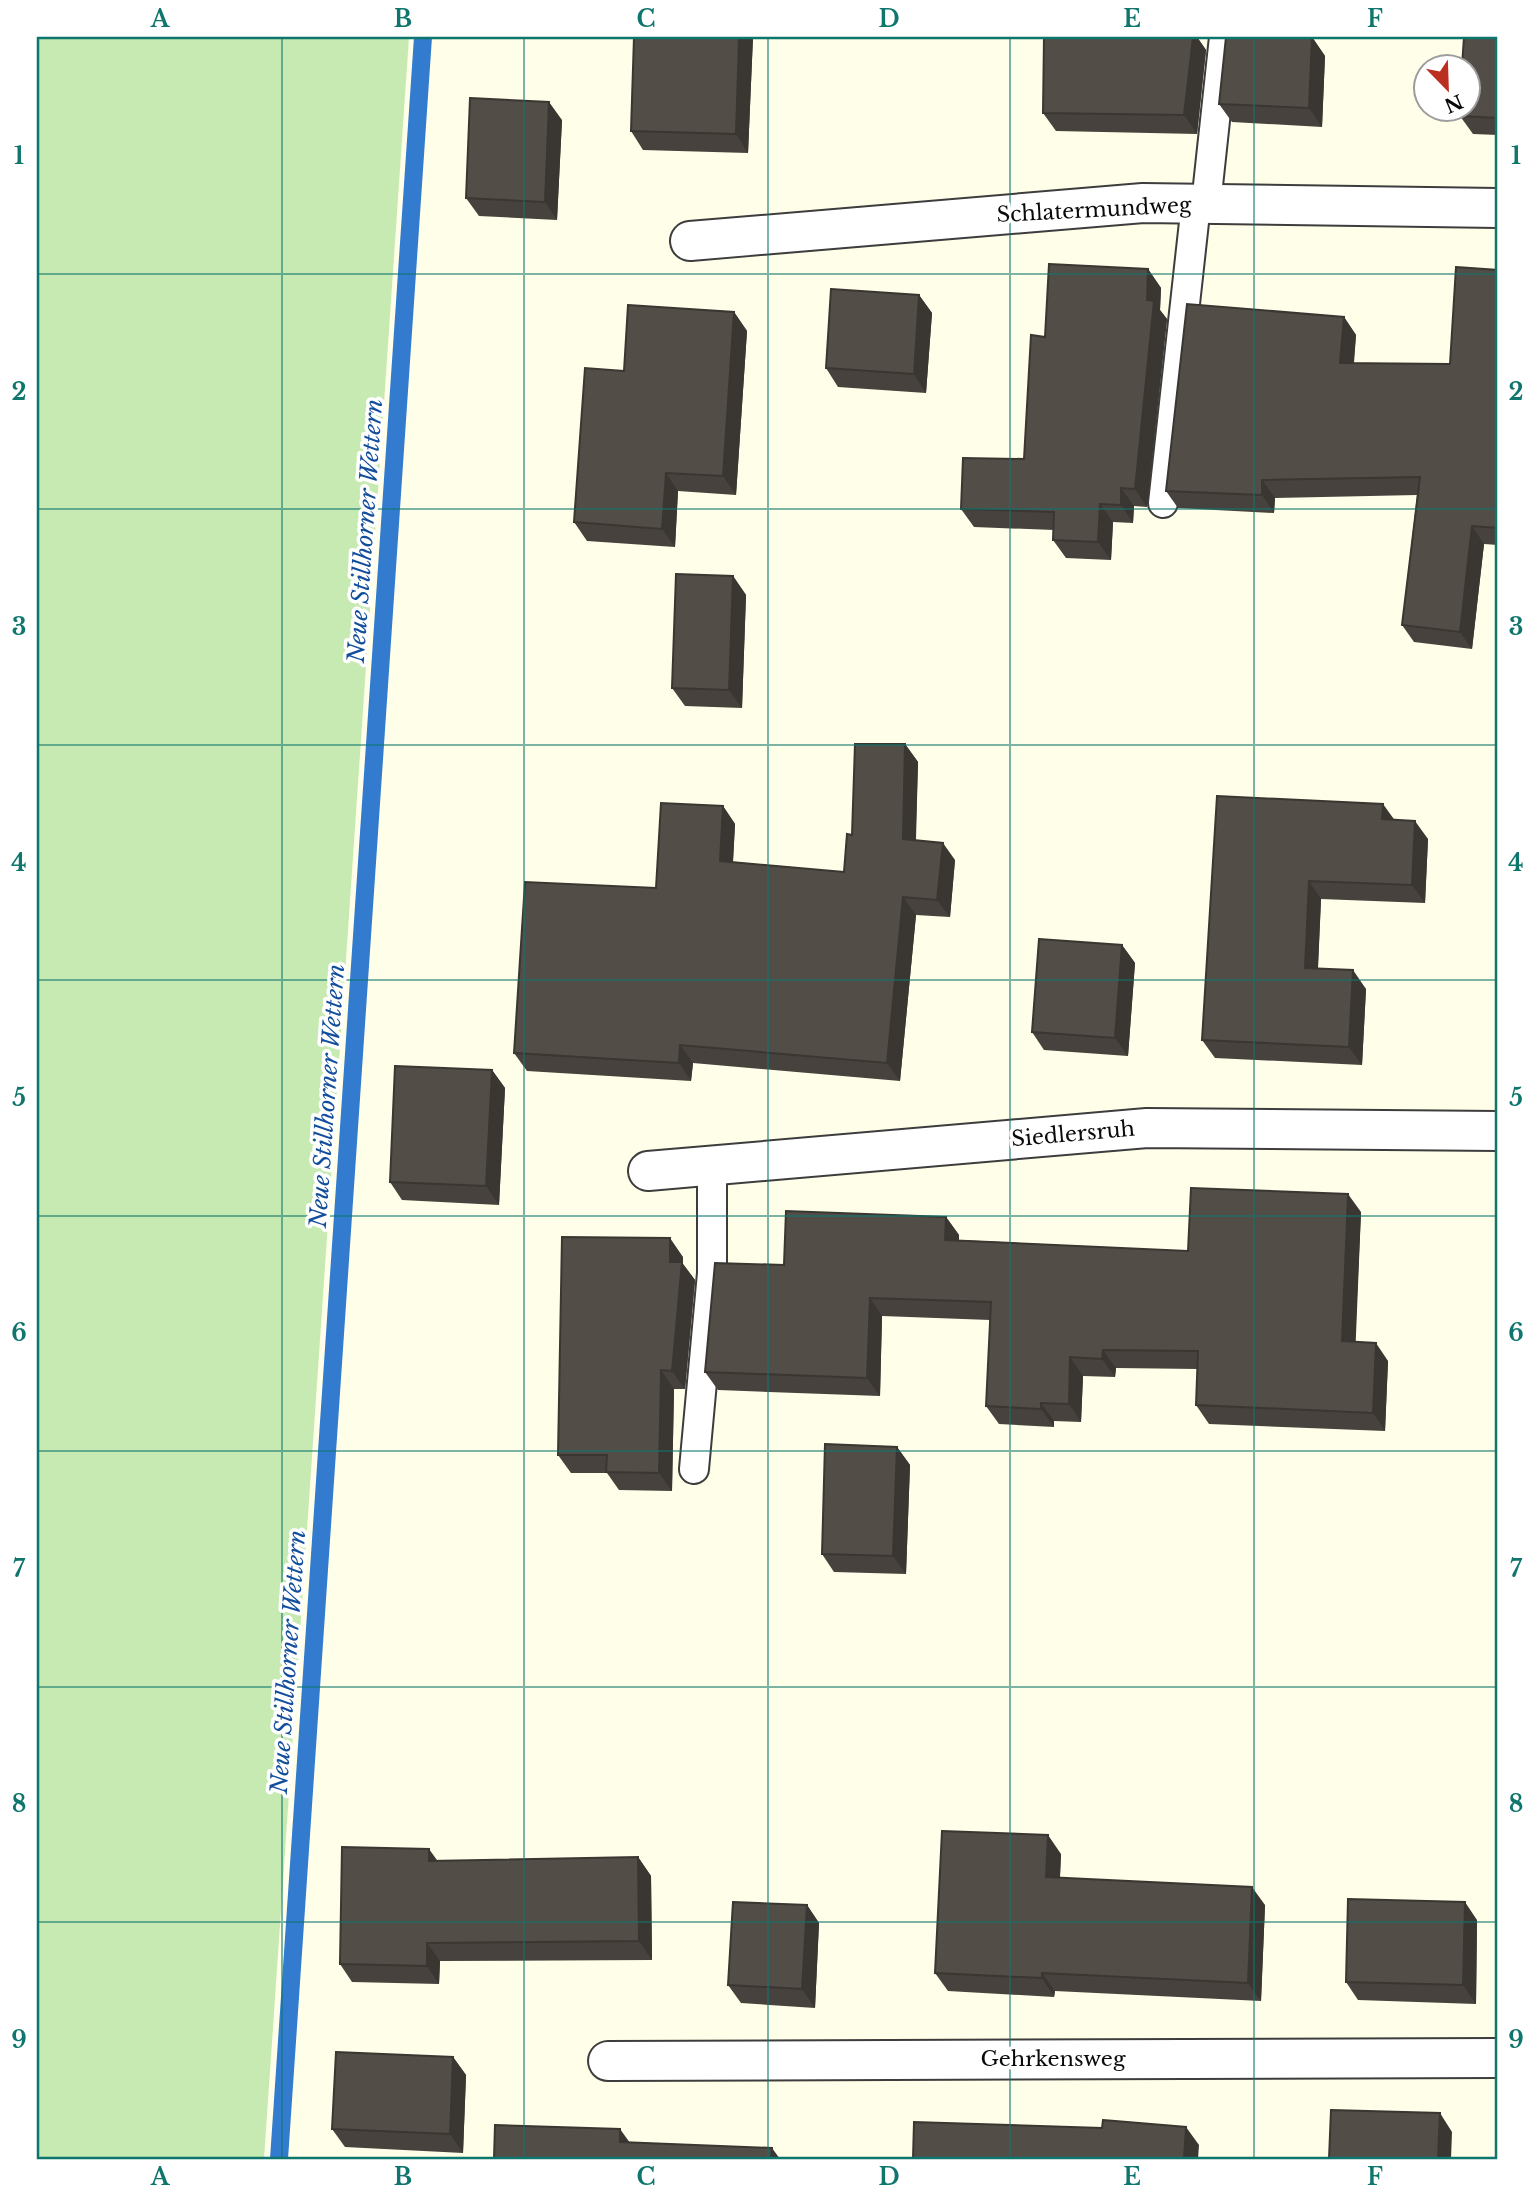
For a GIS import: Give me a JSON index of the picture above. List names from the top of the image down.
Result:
{
  "streets": {
    "street": ["Schlatermundweg", "Siedlersruh", "Gehrkensweg"]
  },
  "water": ["Neue Stillhorner Wettern"],
  "north": "bottom right",
  "grid": {
    "columns": [
      "A",
      "B",
      "C",
      "D",
      "E",
      "F"
    ],
    "rows": [
      "1",
      "2",
      "3",
      "4",
      "5",
      "6",
      "7",
      "8",
      "9"
    ]
  }
}
